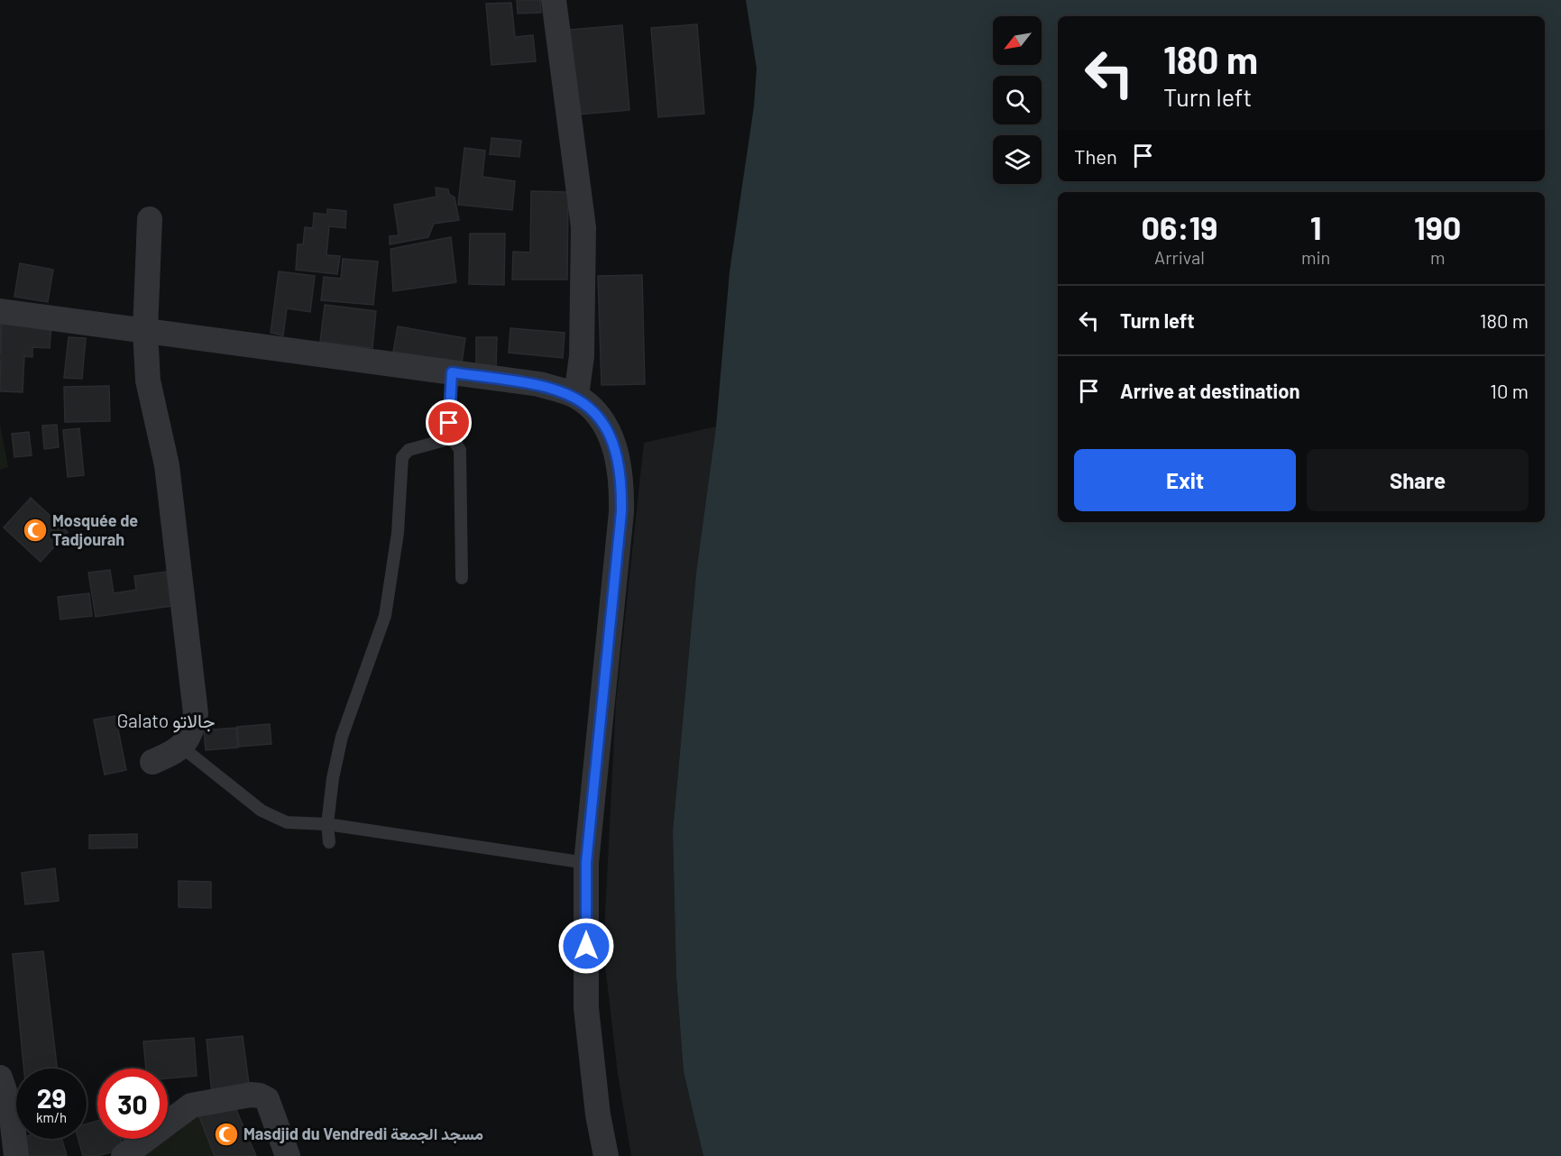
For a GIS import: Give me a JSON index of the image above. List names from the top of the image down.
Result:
{
  "districts": ["Galato جالاتو"],
  "places": {
    "mosque": ["Mosquée de Tadjourah", "Masdjid du Vendredi مسجد الجمعة"]
  },
  "north": "bottom left",
  "page": {
    "turn": ["180 m", "Turn left"],
    "then": "Then",
    "eta": [
      "06:19",
      "Arrival",
      "1",
      "min",
      "190",
      "m"
    ],
    "list": [
      {
        "name": "Turn left",
        "value": "180 m"
      },
      {
        "name": "Arrive at destination",
        "value": "10 m"
      }
    ],
    "buttons": ["Exit", "Share"],
    "speed": "29 km/h",
    "limit": "30"
  }
}
